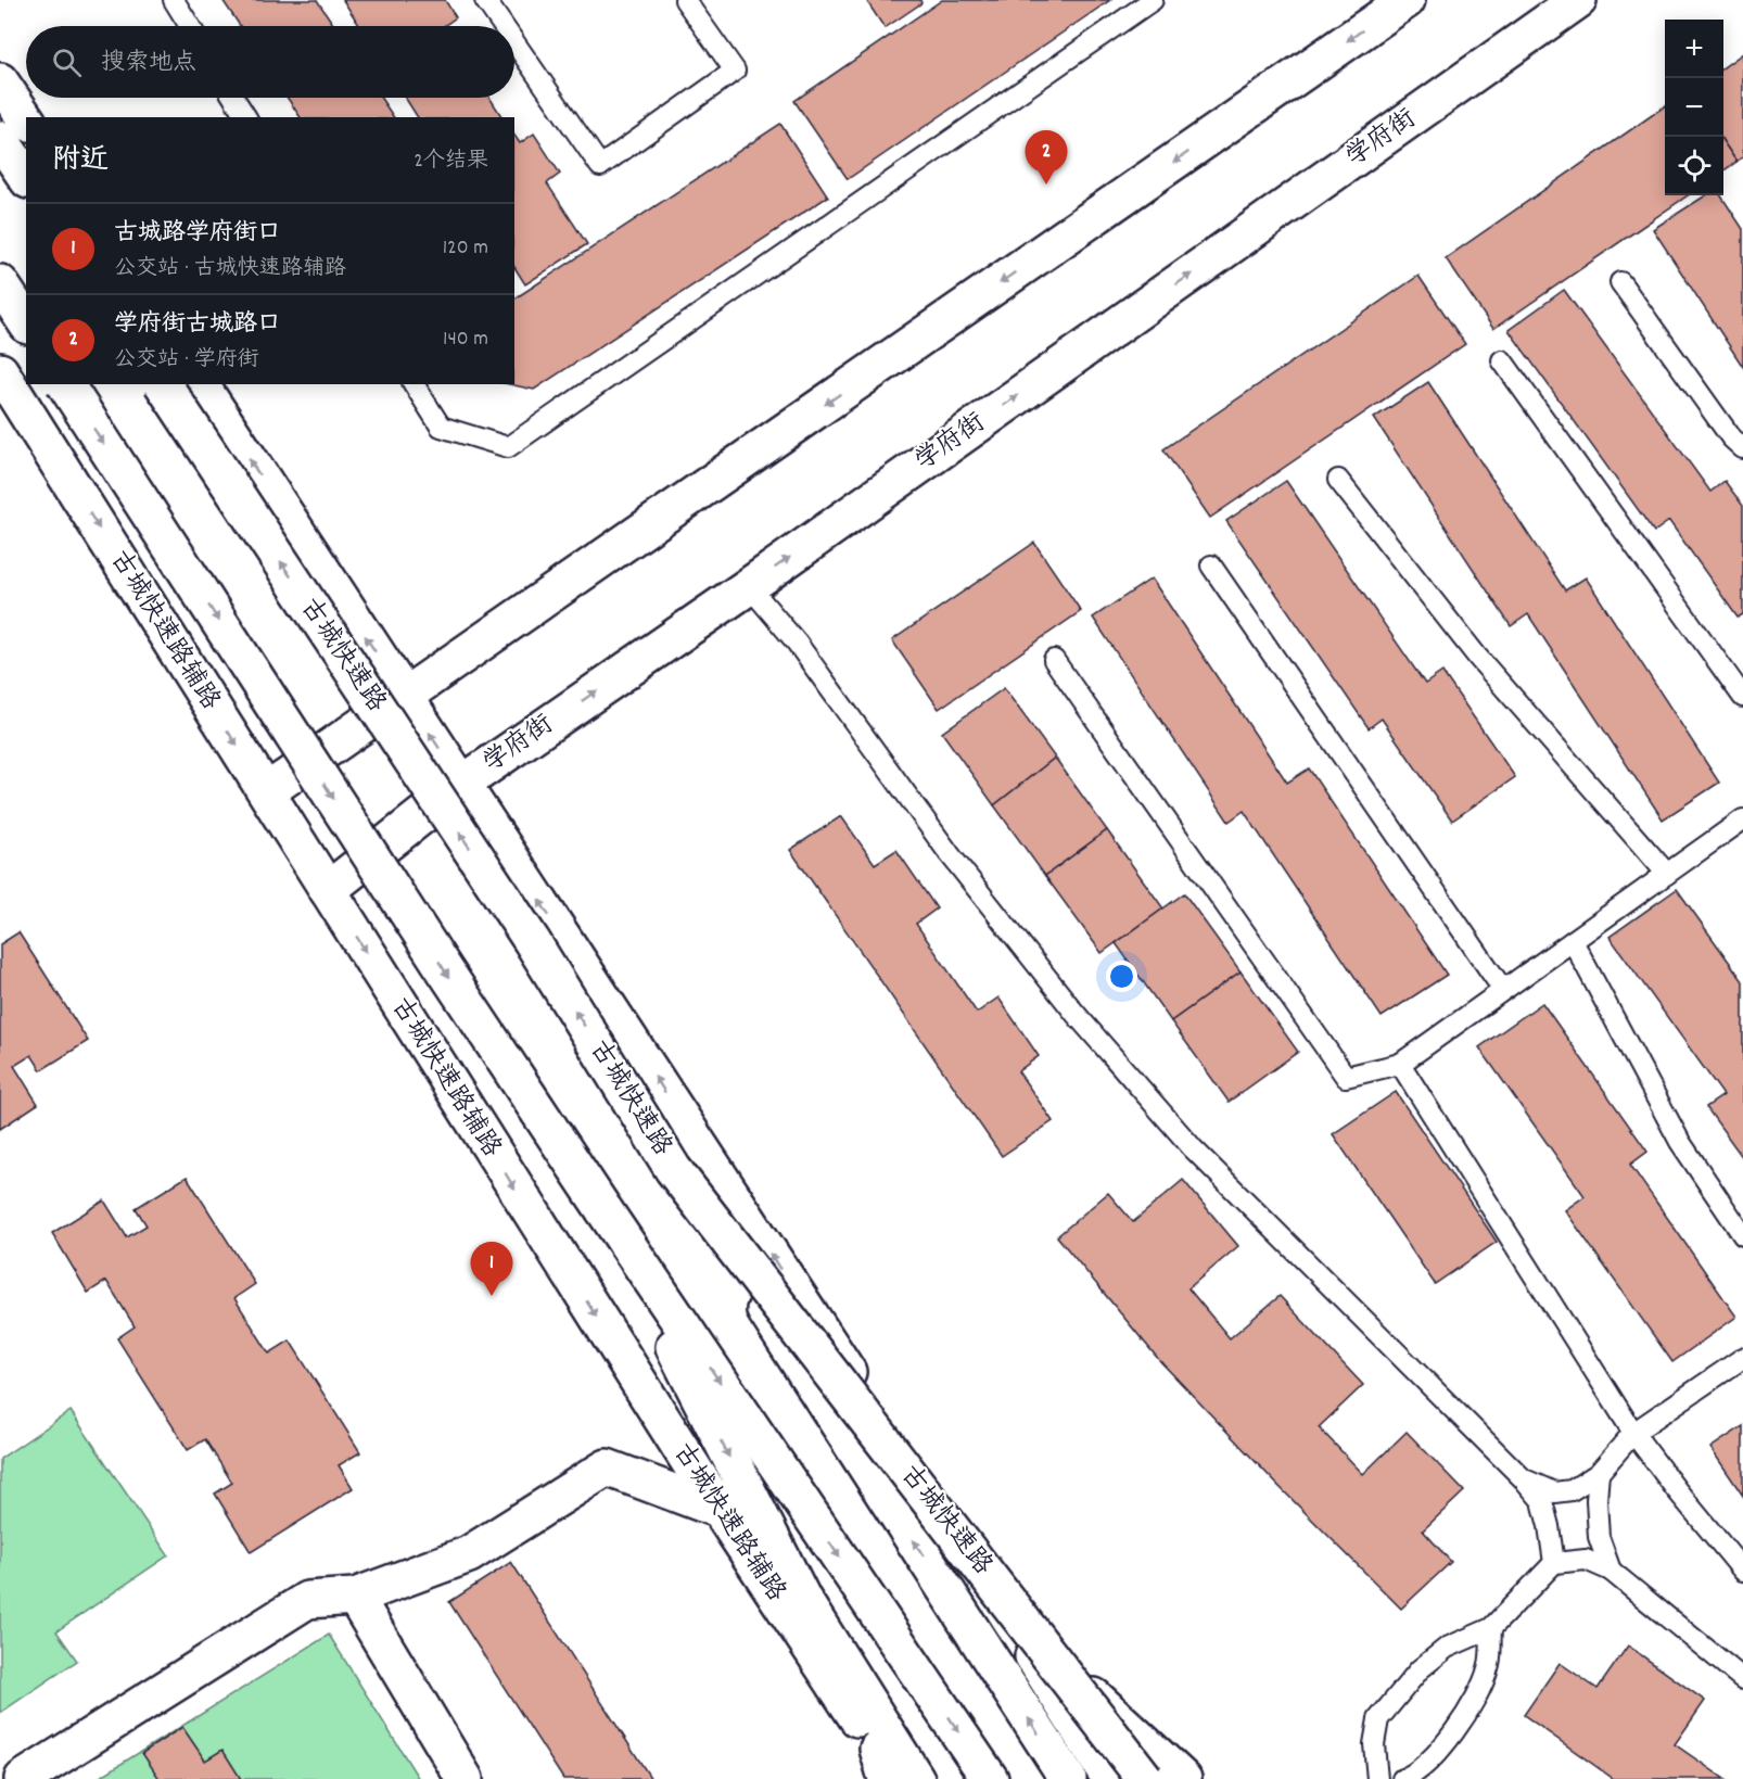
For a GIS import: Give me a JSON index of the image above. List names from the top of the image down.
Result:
{
  "streets": {
    "main road": ["学府街", "古城快速路辅路", "古城快速路"]
  },
  "crossings": [
    ["学府街", "古城快速路辅路"]
  ],
  "page": {
    "map_buttons": ["+", "−"],
    "search": "搜索地点",
    "heading": ["附近", "2个结果"],
    "pins": ["2", "1"],
    "list": [
      {
        "mark": "1",
        "name": "古城路学府街口",
        "note": "公交站 · 古城快速路辅路",
        "value": "120 m"
      },
      {
        "mark": "2",
        "name": "学府街古城路口",
        "note": "公交站 · 学府街",
        "value": "140 m"
      }
    ]
  }
}
